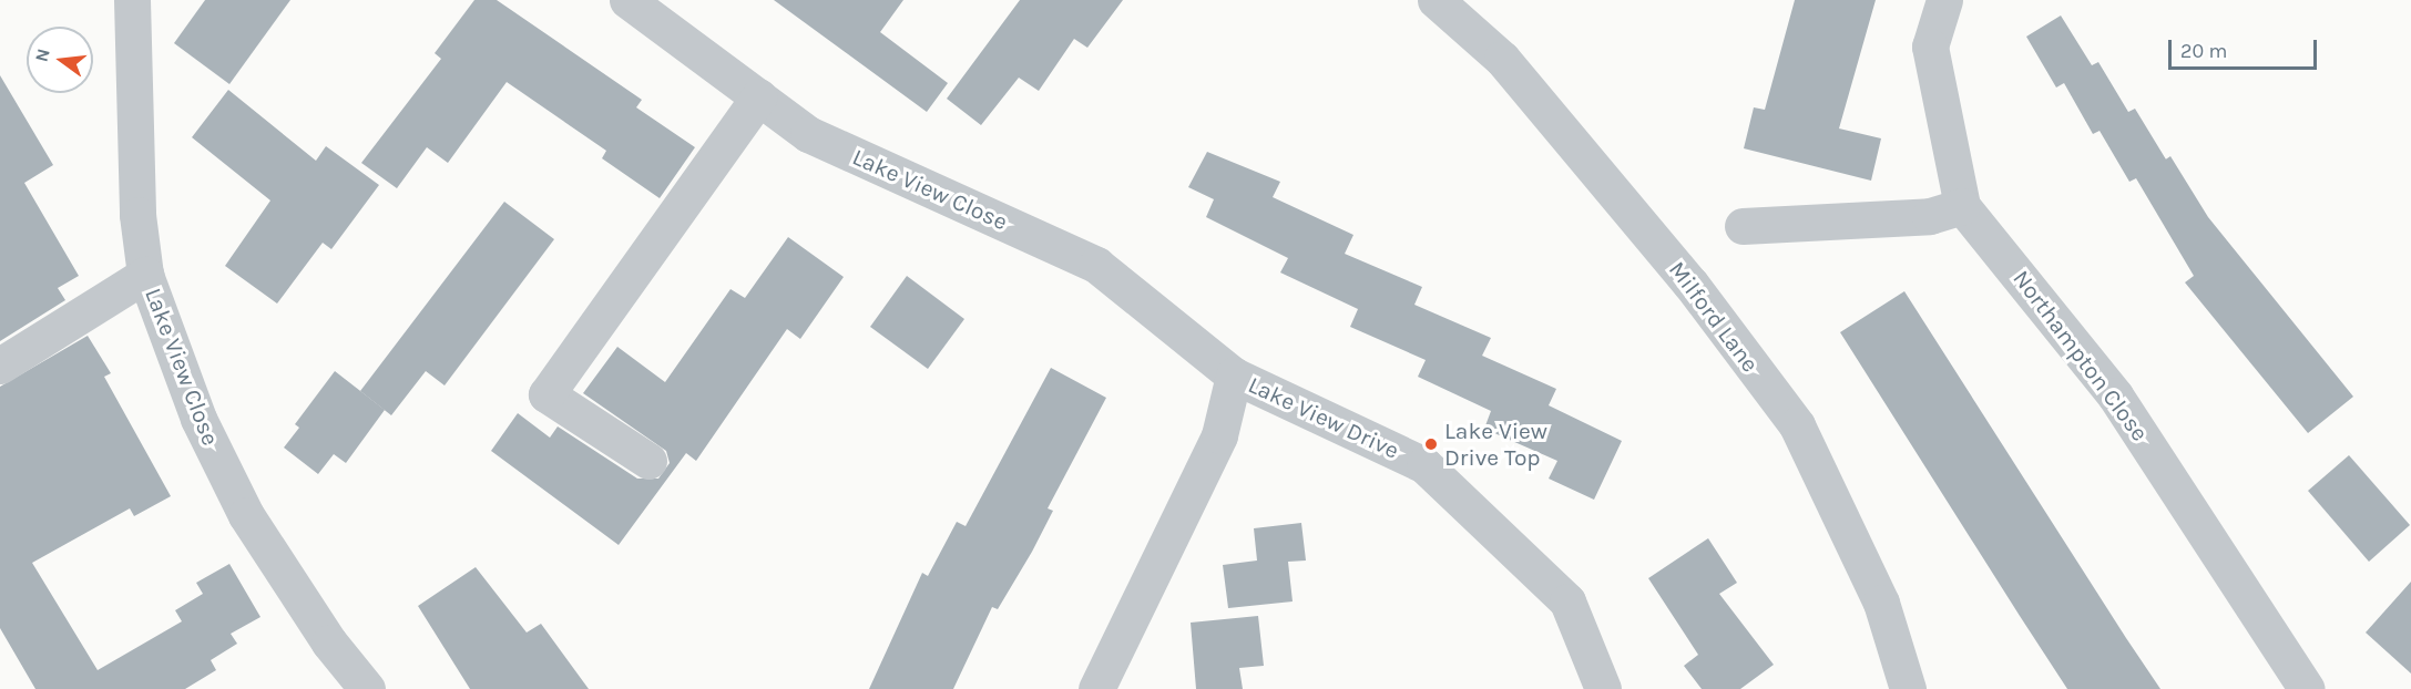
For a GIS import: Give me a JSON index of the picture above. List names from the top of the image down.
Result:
{
  "streets": {
    "street": [
      "Lake View Close",
      "Milford Lane",
      "Northampton Close",
      "Lake View Drive"
    ]
  },
  "crossings": [
    ["Lake View Close", "Lake View Drive"]
  ],
  "places": ["Lake View Drive Top"],
  "scale_bar": "20 m",
  "north": "left"
}
